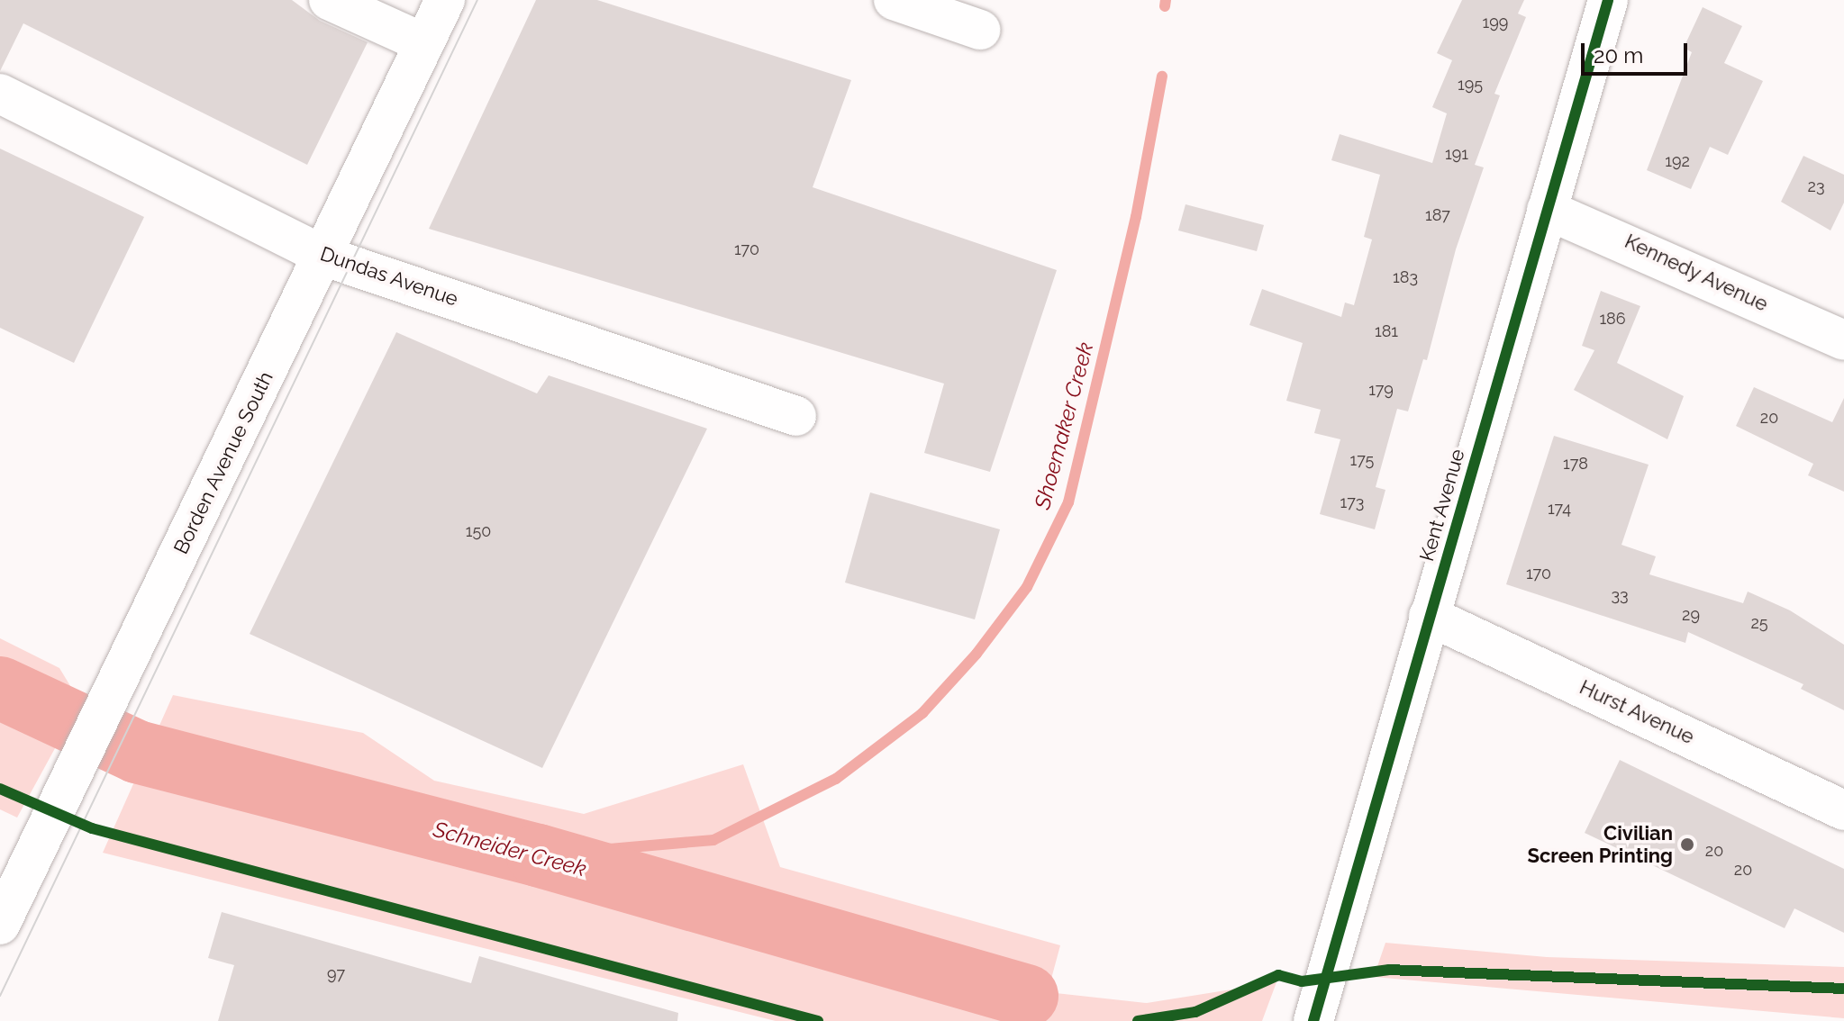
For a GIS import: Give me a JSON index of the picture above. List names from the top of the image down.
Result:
{
  "streets": {
    "street": [
      "Kennedy Avenue",
      "Dundas Avenue",
      "Borden Avenue South",
      "Kent Avenue",
      "Hurst Avenue"
    ]
  },
  "crossings": [
    ["Kennedy Avenue", "Kent Avenue"],
    ["Dundas Avenue", "Borden Avenue South"],
    ["Kent Avenue", "Hurst Avenue"]
  ],
  "water": ["Shoemaker Creek", "Schneider Creek"],
  "places": ["Civilian Screen Printing"],
  "house_numbers": [
    "199",
    "195",
    "191",
    "192",
    "23",
    "187",
    "170",
    "183",
    "186",
    "181",
    "179",
    "20",
    "175",
    "178",
    "173",
    "174",
    "150",
    "170",
    "33",
    "29",
    "25",
    "20",
    "20",
    "97"
  ],
  "scale_bar": "20 m"
}
